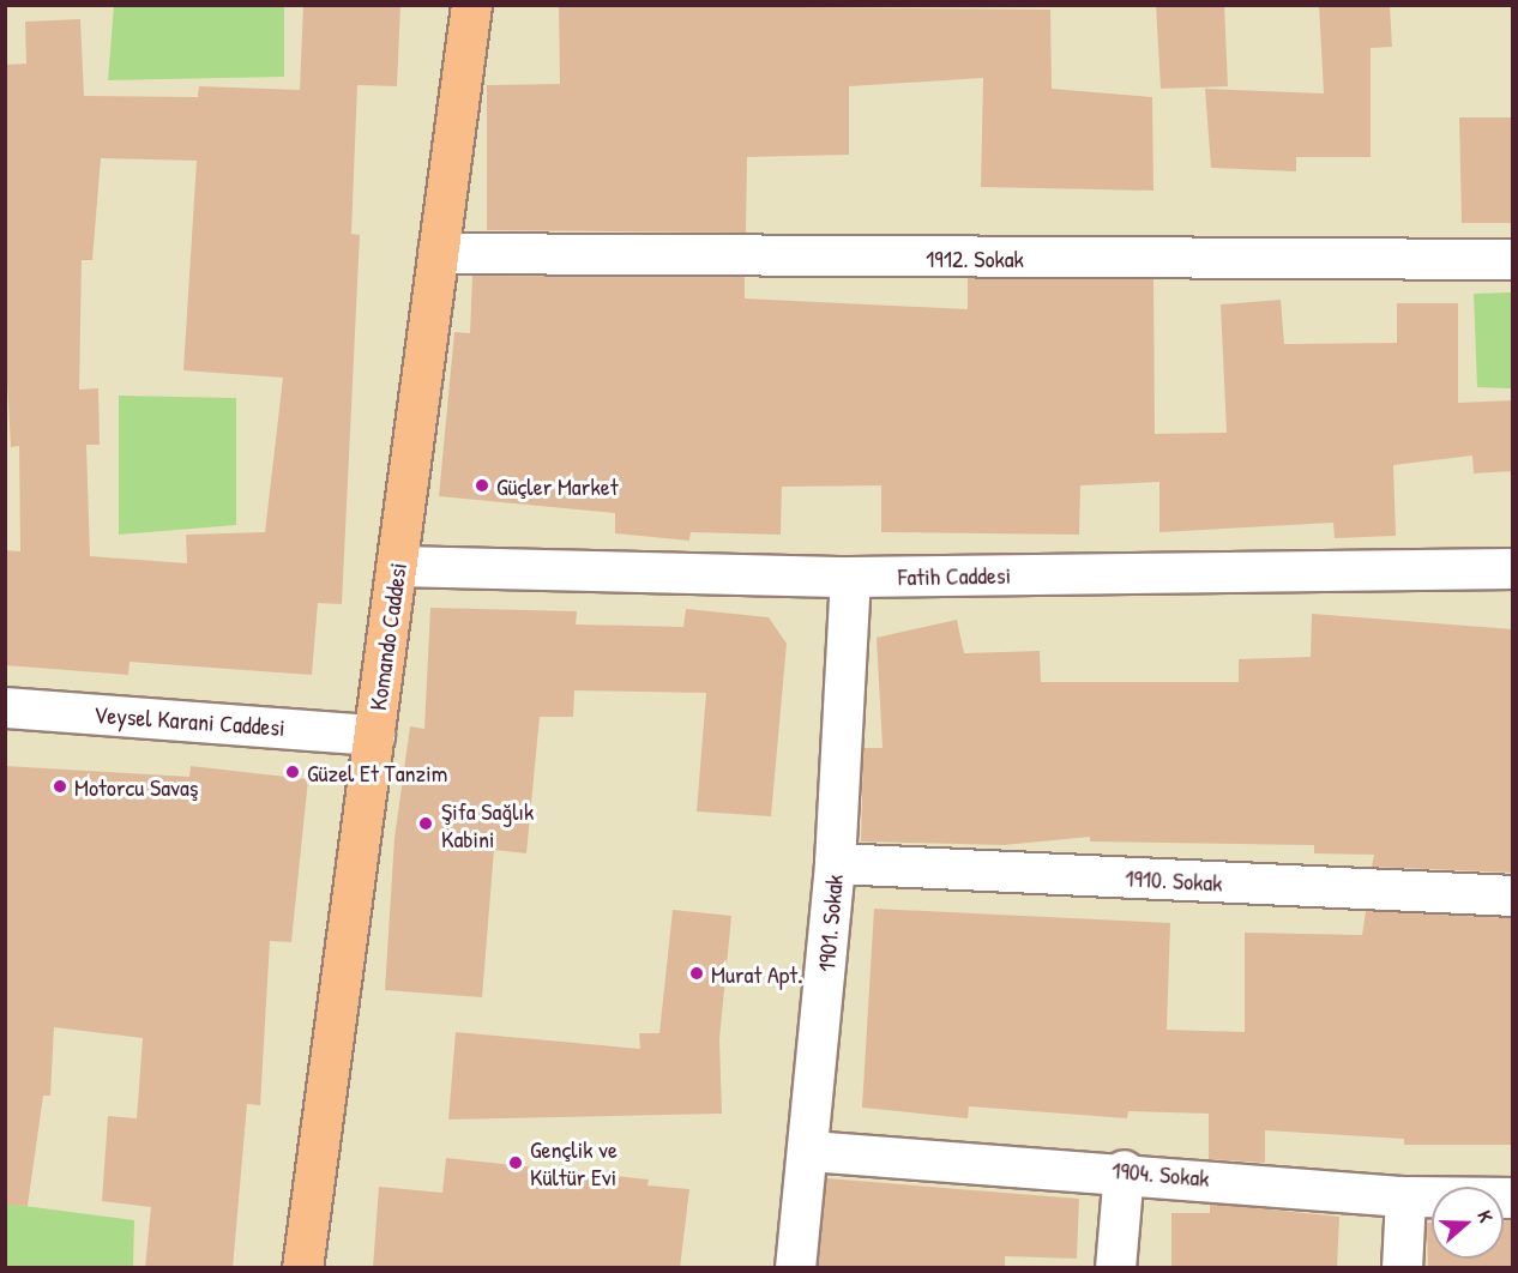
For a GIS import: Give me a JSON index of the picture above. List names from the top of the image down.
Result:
{
  "streets": {
    "main road": ["Komando Caddesi"],
    "street": [
      "1912. Sokak",
      "Fatih Caddesi",
      "Veysel Karani Caddesi",
      "1910. Sokak",
      "1901. Sokak",
      "1904. Sokak"
    ]
  },
  "crossings": [
    ["1912. Sokak", "Komando Caddesi"],
    ["Fatih Caddesi", "Komando Caddesi"],
    ["Fatih Caddesi", "1901. Sokak"],
    ["Komando Caddesi", "Veysel Karani Caddesi"],
    ["1910. Sokak", "1901. Sokak"],
    ["1901. Sokak", "1904. Sokak"]
  ],
  "places": [
    "Güçler Market",
    "Güzel Et Tanzim",
    "Motorcu Savaş",
    "Şifa Sağlık Kabini",
    "Murat Apt.",
    "Gençlik ve Kültür Evi"
  ],
  "north": "right"
}
